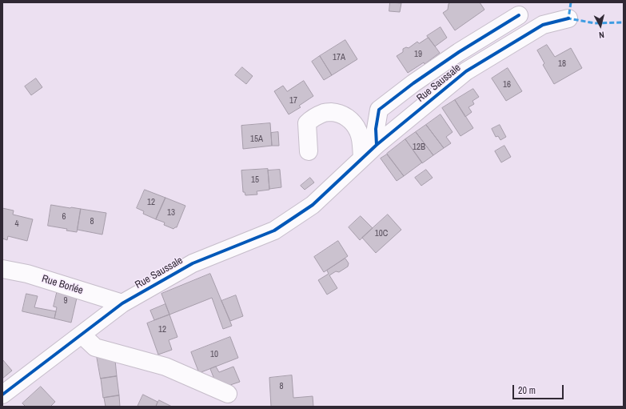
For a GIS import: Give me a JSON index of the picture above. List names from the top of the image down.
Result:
{
  "streets": {
    "street": ["Rue Saussale", "Rue Borlée"]
  },
  "crossings": [
    ["Rue Saussale", "Rue Borlée"]
  ],
  "house_numbers": [
    "19",
    "17A",
    "18",
    "16",
    "17",
    "15A",
    "12B",
    "15",
    "12",
    "13",
    "6",
    "8",
    "4",
    "10C",
    "9",
    "12",
    "10",
    "8"
  ],
  "scale_bar": "20 m",
  "north": "bottom"
}
